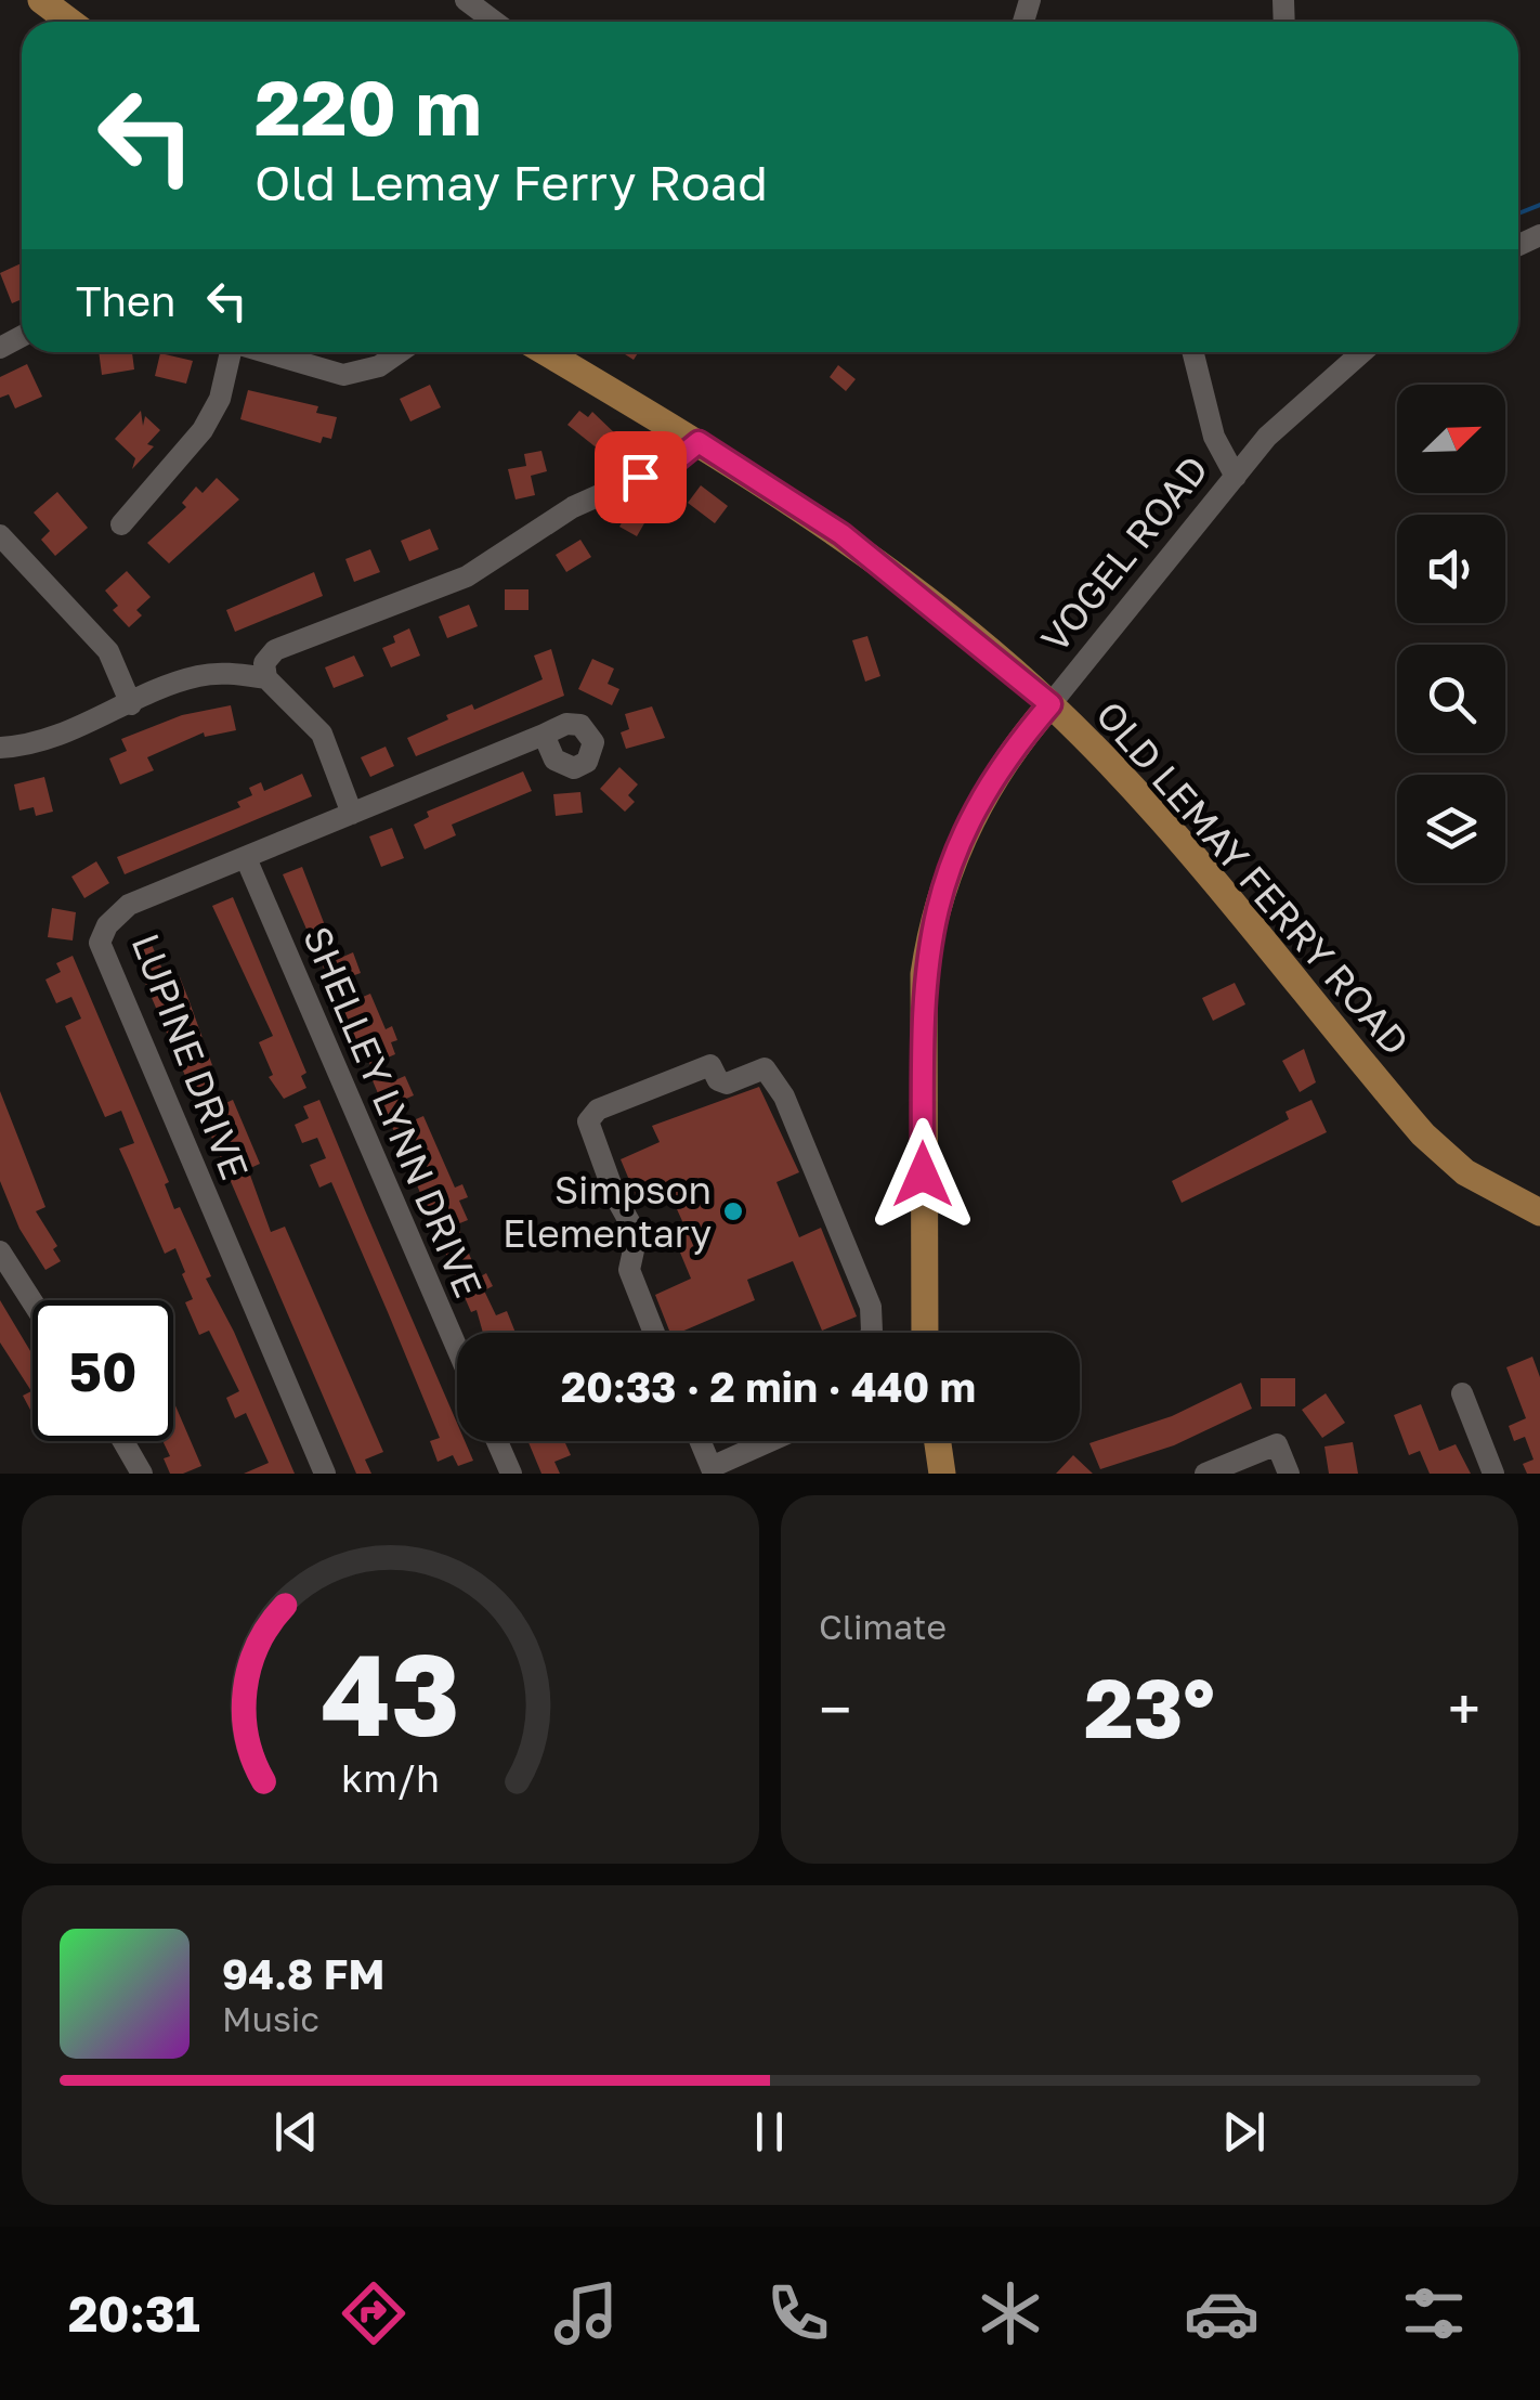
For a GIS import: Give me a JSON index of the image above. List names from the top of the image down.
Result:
{
  "streets": {
    "main road": ["VOGEL ROAD", "OLD LEMAY FERRY ROAD"],
    "street": ["LUPINE DRIVE", "SHELLEY LYNN DRIVE"]
  },
  "crossings": [
    ["VOGEL ROAD", "OLD LEMAY FERRY ROAD"],
    ["LUPINE DRIVE", "SHELLEY LYNN DRIVE"]
  ],
  "places": ["Simpson Elementary"],
  "north": "top right",
  "page": {
    "turn": ["220 m", "Old Lemay Ferry Road"],
    "then": "Then",
    "limit": "50",
    "trip": "20:33 · 2 min · 440 m",
    "tile": "Climate",
    "heat": ["−", "23°", "+"],
    "song": ["94.8 FM", "Music"],
    "tabs": "20:31",
    "gauge": ["43", "km/h"]
  }
}
